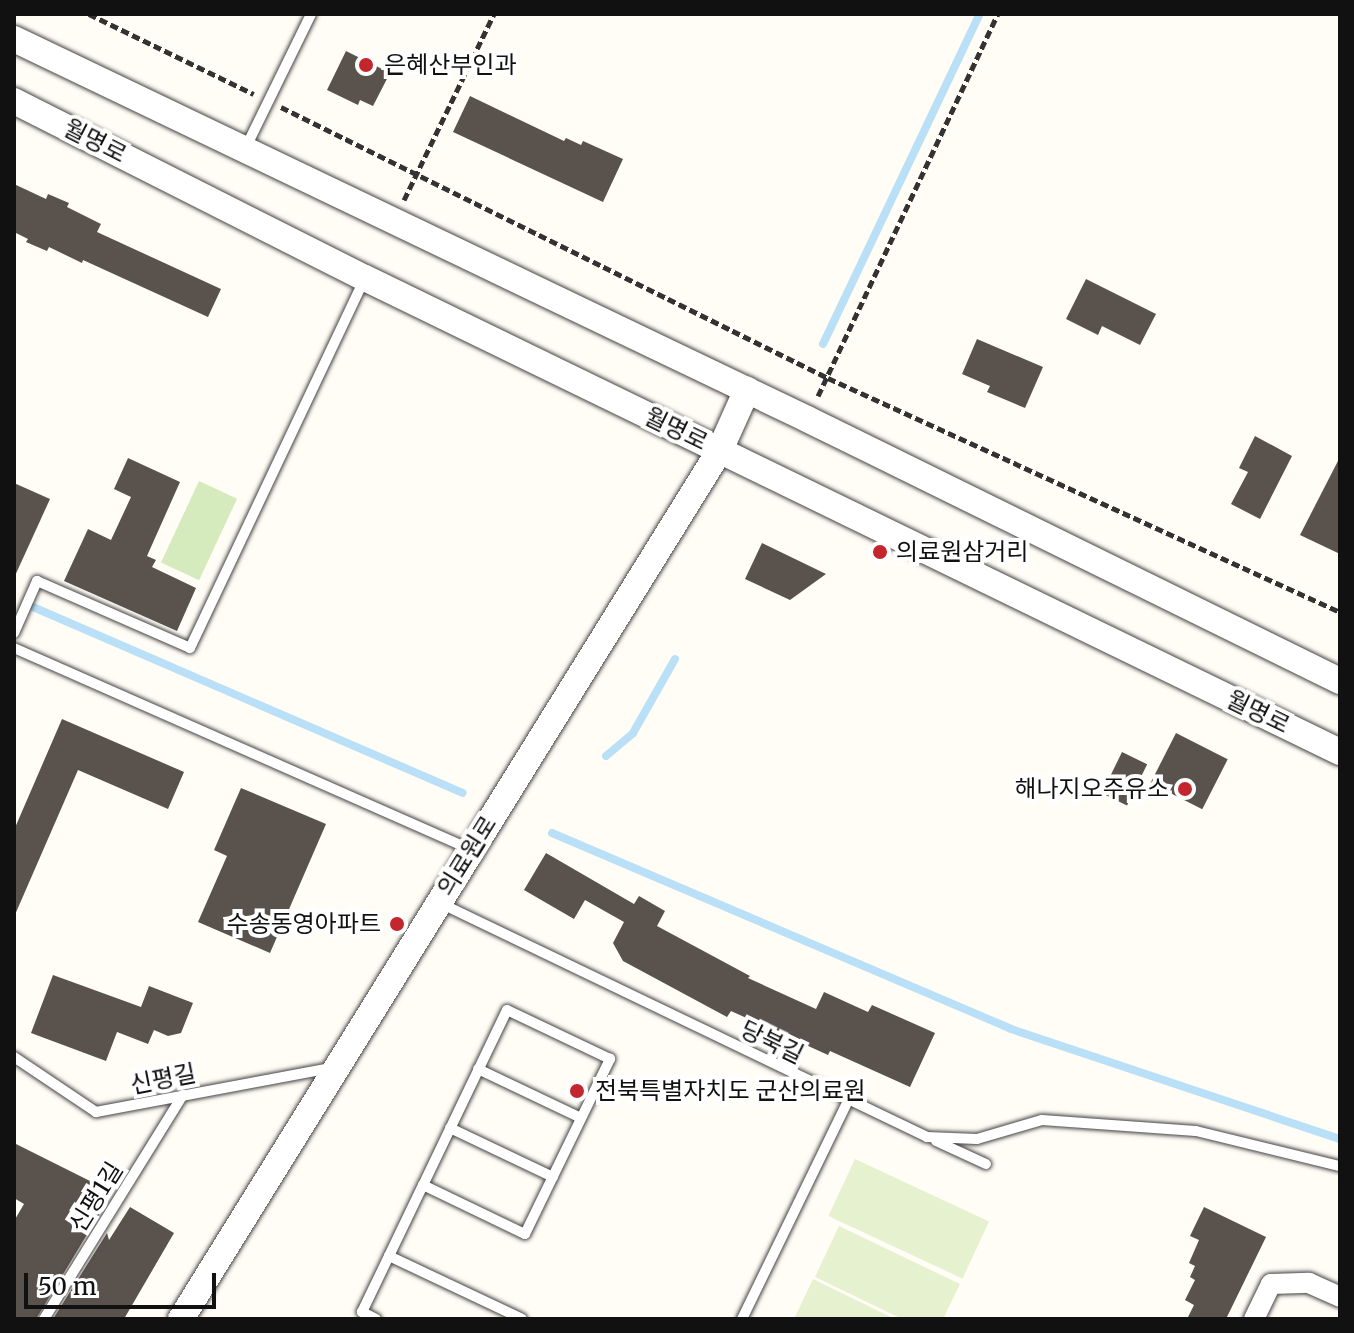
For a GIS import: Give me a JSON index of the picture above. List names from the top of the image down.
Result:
{
  "streets": {
    "street": ["월명로", "의료원로"],
    "lane": ["당북길", "신평길", "신평1길"]
  },
  "crossings": [
    ["월명로", "의료원로"],
    ["의료원로", "당북길"],
    ["의료원로", "신평길"],
    ["신평길", "신평1길"]
  ],
  "places": [
    "은혜산부인과",
    "의료원삼거리",
    "해나지오주유소",
    "수송동영아파트",
    "전북특별자치도 군산의료원"
  ],
  "scale_bar": "50 m"
}
